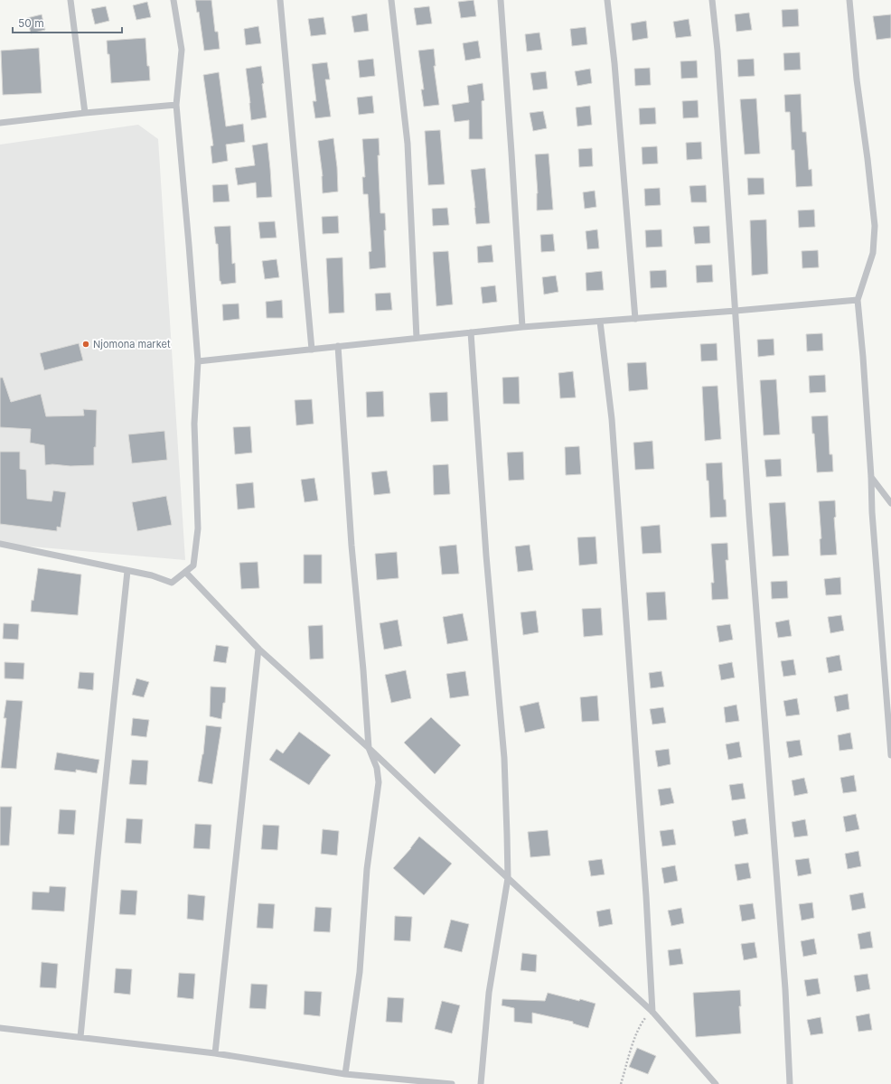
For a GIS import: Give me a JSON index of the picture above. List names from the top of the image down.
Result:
{
  "places": ["Njomona market"],
  "scale_bar": "50 m"
}
